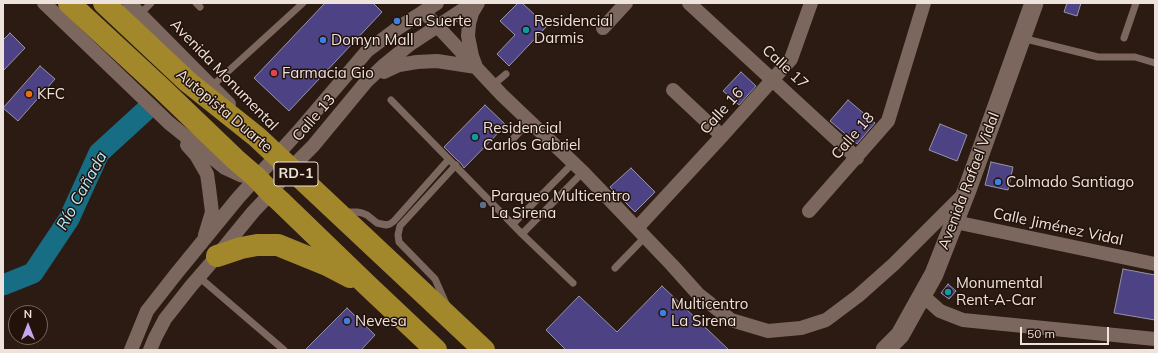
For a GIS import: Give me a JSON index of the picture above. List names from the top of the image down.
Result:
{
  "streets": {
    "highway": ["Autopista Duarte", "RD-1"],
    "main road": ["Avenida Rafael Vidal"],
    "street": [
      "Calle 17",
      "Avenida Monumental",
      "Calle 16",
      "Calle 13",
      "Calle 18",
      "Calle Jiménez Vidal"
    ]
  },
  "crossings": [
    ["Calle 17", "Calle 16"],
    ["Calle 17", "Calle 18"],
    ["Avenida Monumental", "Autopista Duarte"],
    ["Avenida Monumental", "Calle 13"],
    ["Autopista Duarte", "Calle 13"],
    ["Avenida Rafael Vidal", "Calle Jiménez Vidal"]
  ],
  "water": ["Río Cañada"],
  "places": [
    "La Suerte",
    "Residencial Darmis",
    "Domyn Mall",
    "Farmacia Gio",
    "KFC",
    "Residencial Carlos Gabriel",
    "Colmado Santiago",
    "Parqueo Multicentro La Sirena",
    "Monumental Rent-A-Car",
    "Multicentro La Sirena",
    "Nevesa"
  ],
  "scale_bar": "50 m",
  "north": "top"
}
